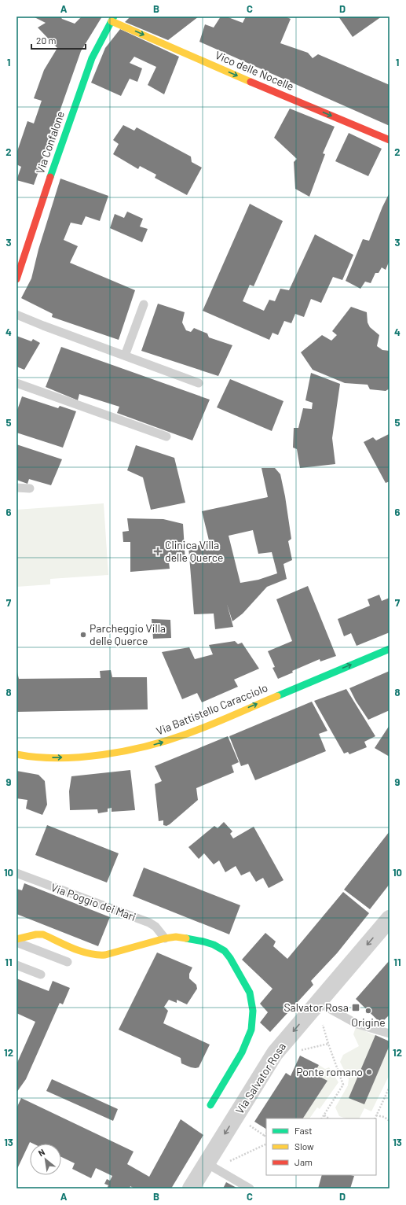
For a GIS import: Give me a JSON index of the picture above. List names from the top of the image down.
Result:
{
  "streets": {
    "street": [
      "Vico delle Nocelle",
      "Via Confalone",
      "Via Battistello Caracciolo",
      "Via Salvator Rosa"
    ],
    "lane": ["Via Poggio dei Mari"]
  },
  "crossings": [
    ["Vico delle Nocelle", "Via Confalone"]
  ],
  "one_way": ["Vico delle Nocelle", "Via Battistello Caracciolo", "Via Salvator Rosa"],
  "places": {
    "health": ["Clinica Villa delle Querce"],
    "other": ["Parcheggio Villa delle Querce", "Origine", "Ponte romano"],
    "transit": ["Salvator Rosa"]
  },
  "legend": ["Fast", "Slow", "Jam"],
  "scale_bar": "20 m",
  "north": "top left",
  "grid": {
    "columns": [
      "A",
      "B",
      "C",
      "D"
    ],
    "rows": [
      "1",
      "2",
      "3",
      "4",
      "5",
      "6",
      "7",
      "8",
      "9",
      "10",
      "11",
      "12",
      "13"
    ]
  }
}
